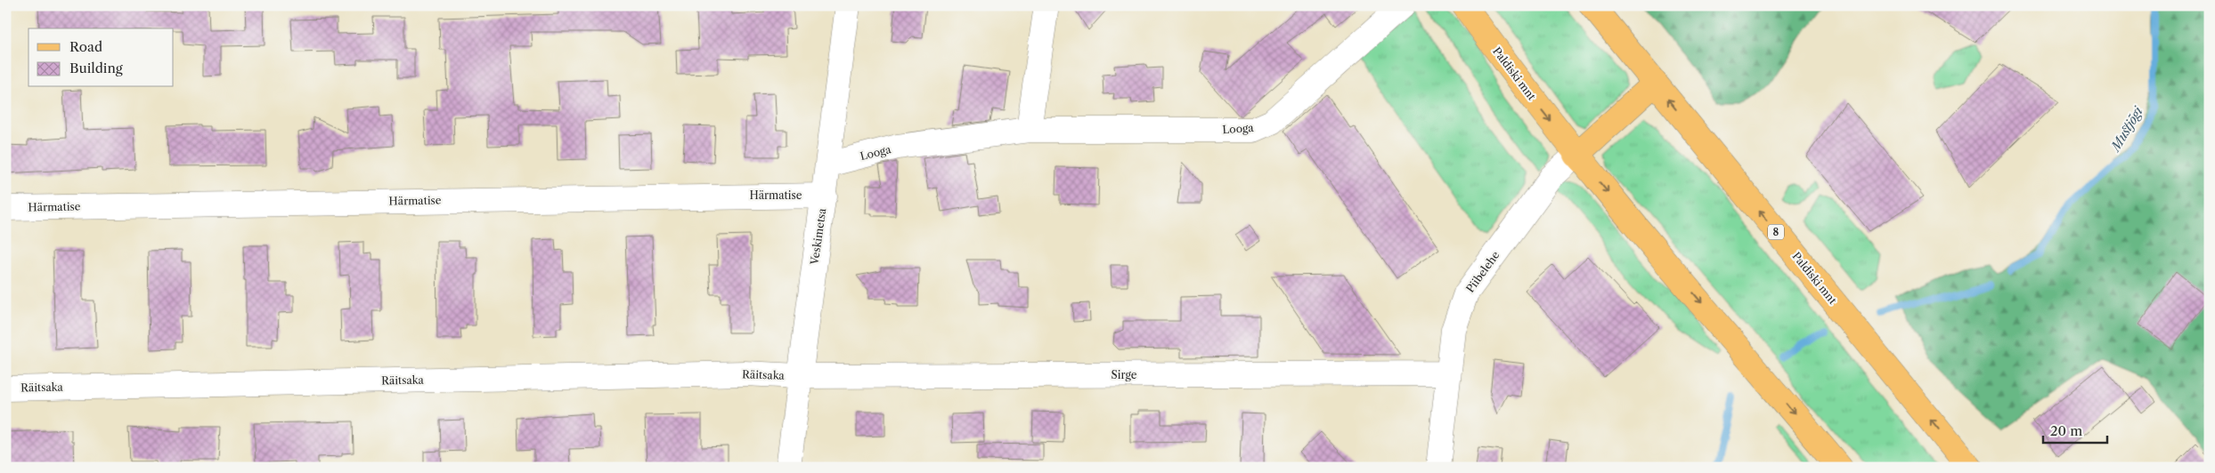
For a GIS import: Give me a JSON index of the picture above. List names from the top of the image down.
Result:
{
  "streets": {
    "main road": ["Paldiski mnt", "8"],
    "street": [
      "Looga",
      "Härmatise",
      "Veskimetsa",
      "Piibelehe",
      "Räitsaka",
      "Sirge"
    ]
  },
  "crossings": [
    ["Paldiski mnt", "Piibelehe"],
    ["Looga", "Veskimetsa"],
    ["Härmatise", "Veskimetsa"],
    ["Veskimetsa", "Räitsaka"],
    ["Veskimetsa", "Sirge"],
    ["Piibelehe", "Sirge"],
    ["Räitsaka", "Sirge"]
  ],
  "water": ["Mustjõgi"],
  "legend": ["Road", "Building"],
  "scale_bar": "20 m"
}
